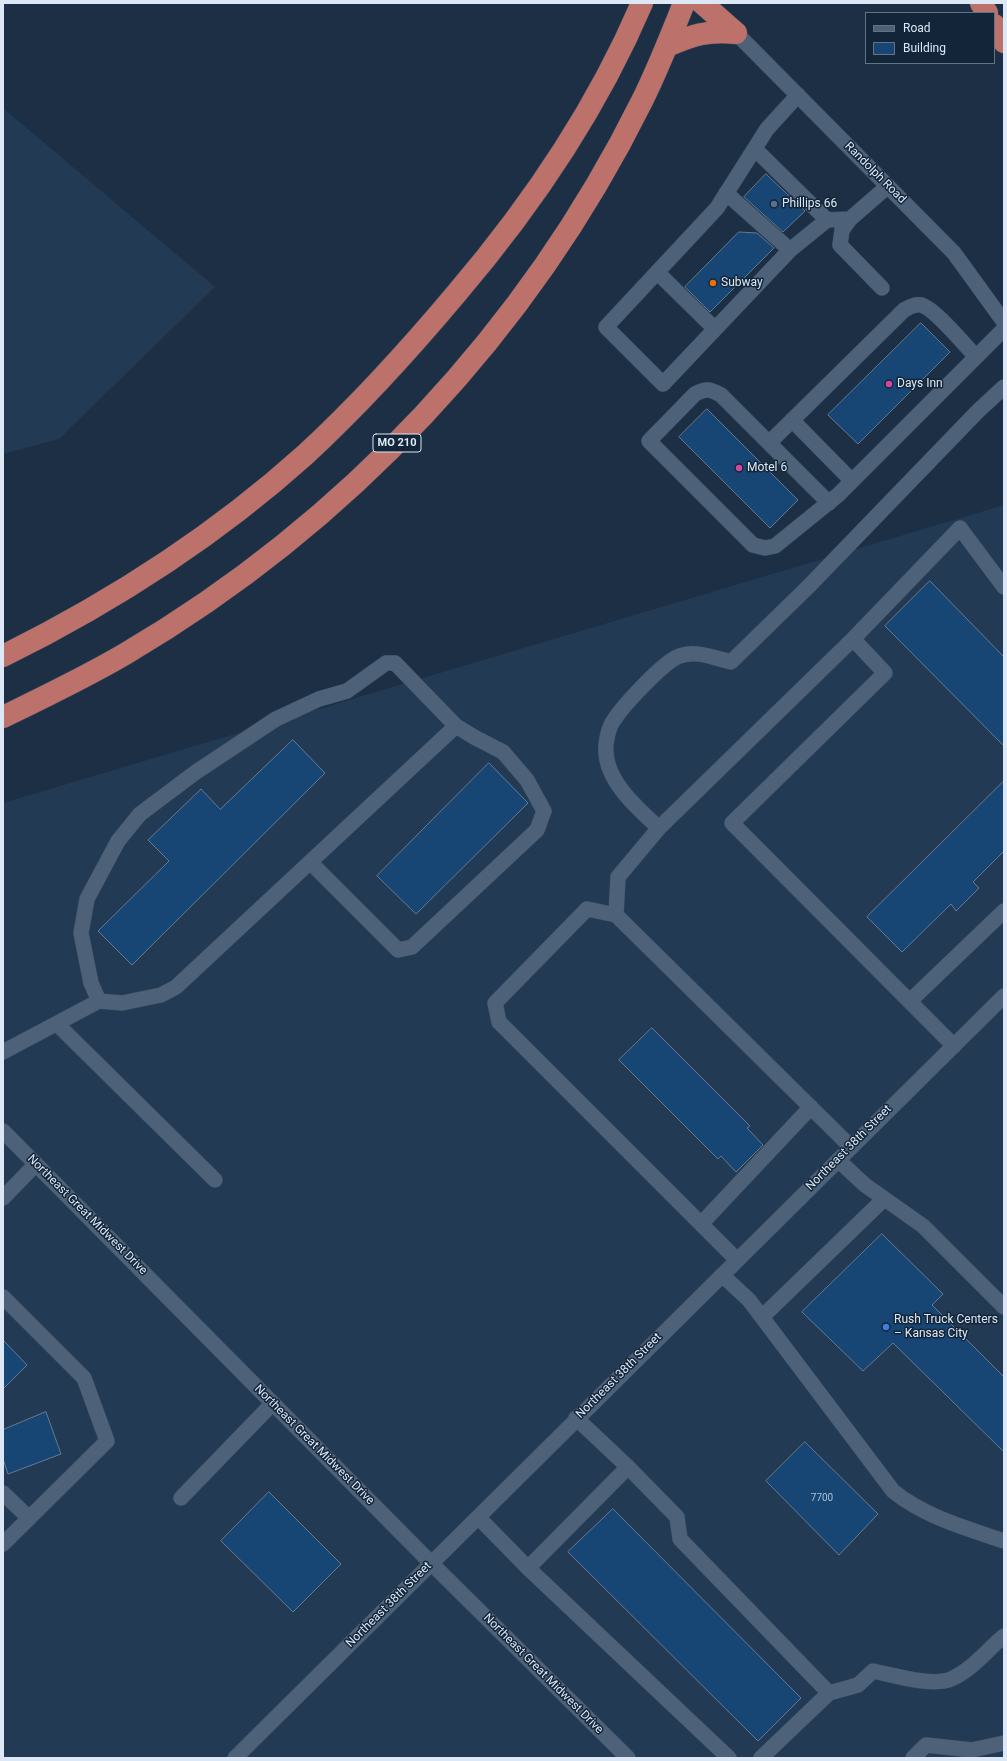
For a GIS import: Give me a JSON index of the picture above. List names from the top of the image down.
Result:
{
  "streets": {
    "highway": ["MO 210"],
    "street": ["Randolph Road", "Northeast 38th Street", "Northeast Great Midwest Drive"]
  },
  "crossings": [
    ["Northeast 38th Street", "Northeast Great Midwest Drive"]
  ],
  "places": [
    "Phillips 66",
    "Subway",
    "Days Inn",
    "Motel 6",
    "Rush Truck Centers – Kansas City"
  ],
  "house_numbers": ["7700"],
  "legend": ["Road", "Building"]
}
